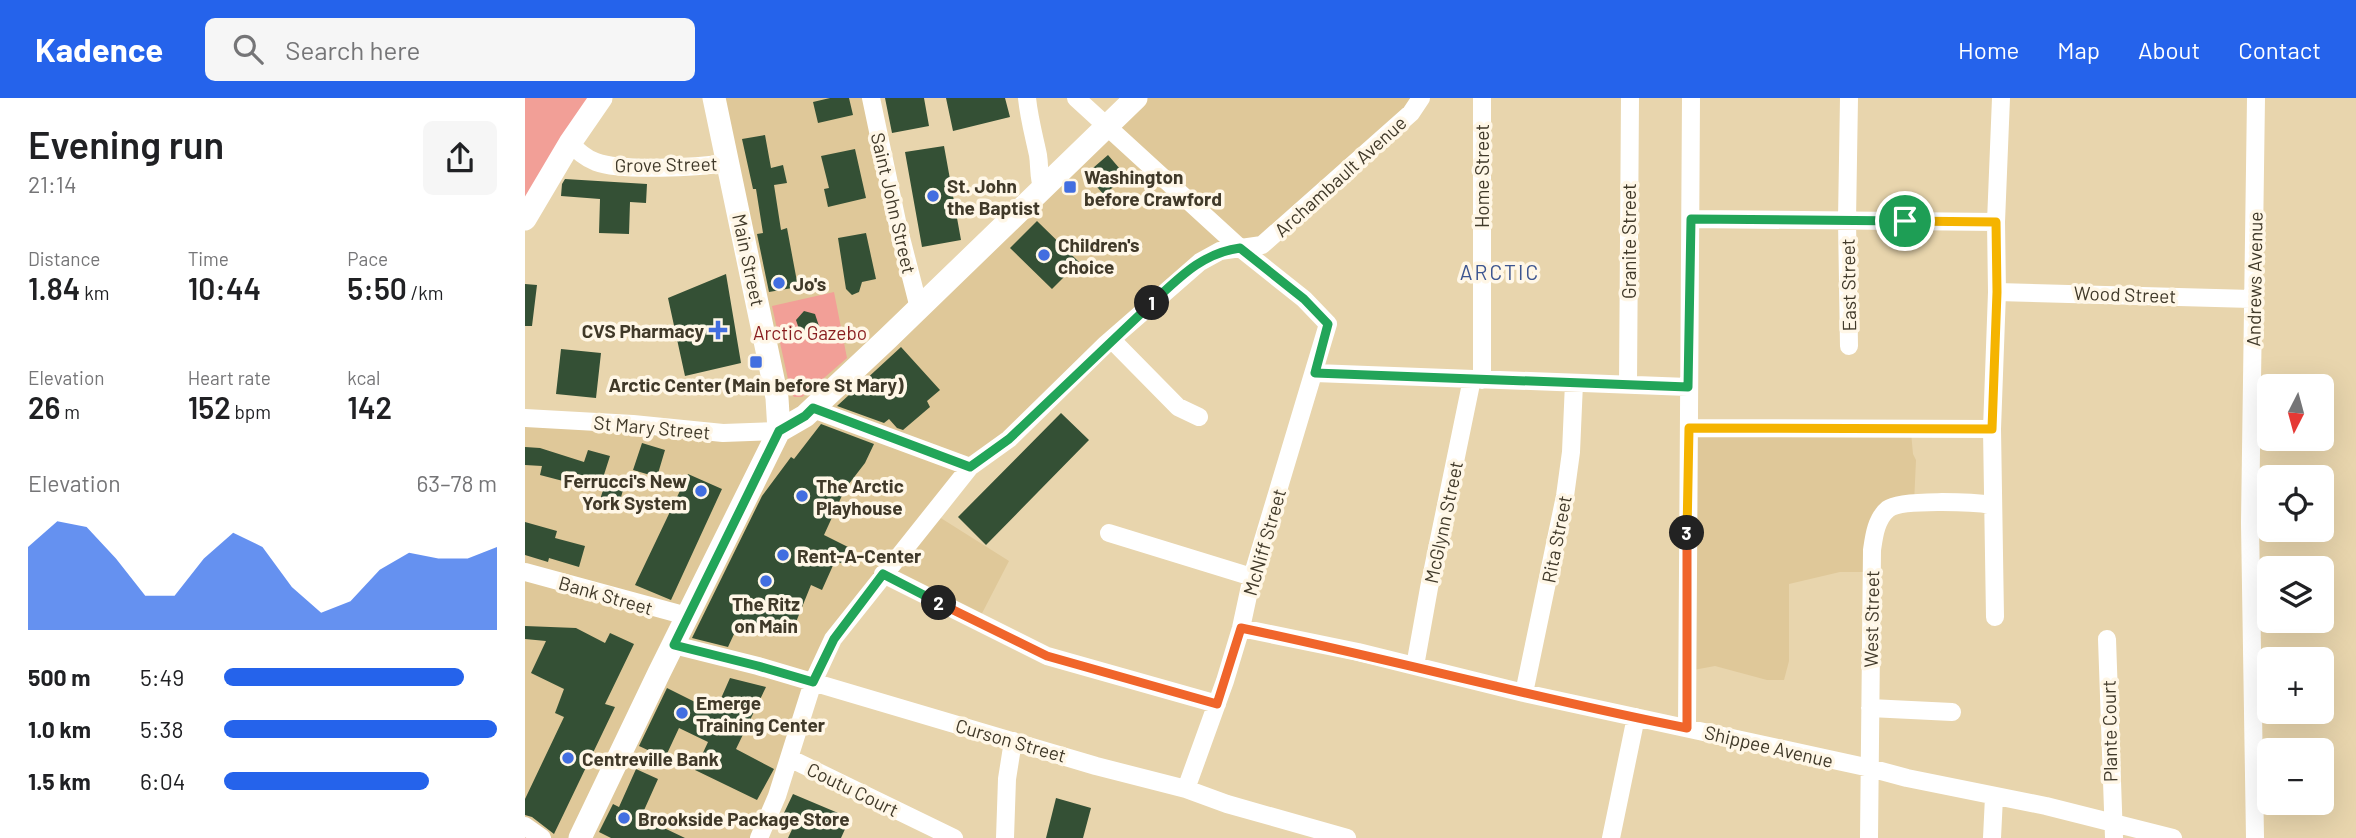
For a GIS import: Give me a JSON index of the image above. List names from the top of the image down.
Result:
{
  "streets": {
    "main road": ["Main Street"],
    "street": [
      "Grove Street",
      "Archambault Avenue",
      "Home Street",
      "Saint John Street",
      "Granite Street",
      "Andrews Avenue",
      "East Street",
      "Wood Street",
      "St Mary Street",
      "McGlynn Street",
      "Rita Street",
      "McNiff Street",
      "Bank Street",
      "West Street",
      "Plante Court",
      "Curson Street",
      "Shippee Avenue",
      "Coutu Court"
    ]
  },
  "crossings": [
    ["Grove Street", "Main Street"],
    ["Archambault Avenue", "McNiff Street"],
    ["Archambault Avenue", "Curson Street"],
    ["Archambault Avenue", "Coutu Court"],
    ["Home Street", "McGlynn Street"],
    ["Main Street", "St Mary Street"],
    ["Andrews Avenue", "Wood Street"],
    ["McGlynn Street", "Shippee Avenue"],
    ["Rita Street", "Shippee Avenue"],
    ["McNiff Street", "Curson Street"],
    ["McNiff Street", "Shippee Avenue"],
    ["West Street", "Shippee Avenue"],
    ["Plante Court", "Shippee Avenue"]
  ],
  "districts": ["ARCTIC"],
  "parks": ["Arctic Gazebo"],
  "places": {
    "transit": ["Washington before Crawford", "Arctic Center (Main before St Mary)"],
    "other": [
      "St. John the Baptist",
      "Children's choice",
      "Jo's",
      "Ferrucci's New York System",
      "The Arctic Playhouse",
      "Rent-A-Center",
      "The Ritz on Main",
      "Emerge Training Center",
      "Centreville Bank",
      "Brookside Package Store"
    ],
    "health": ["CVS Pharmacy"]
  },
  "north": "bottom",
  "page": {
    "header": "Kadence",
    "search": "Search here",
    "nav": [
      "Home",
      "Map",
      "About",
      "Contact"
    ],
    "heading": ["Evening run", "21:14"],
    "stats": [
      ["Distance", "1.84 km"],
      ["Time", "10:44"],
      ["Pace", "5:50 /km"],
      ["Elevation", "26 m"],
      ["Heart rate", "152 bpm"],
      ["kcal", "142"]
    ],
    "pins": ["1", "3", "2"],
    "map_buttons": ["+", "−"],
    "chart": ["Elevation", "63–78 m"],
    "list": [
      {
        "name": "500 m",
        "note": "5:49"
      },
      {
        "name": "1.0 km",
        "note": "5:38"
      },
      {
        "name": "1.5 km",
        "note": "6:04"
      }
    ]
  }
}
